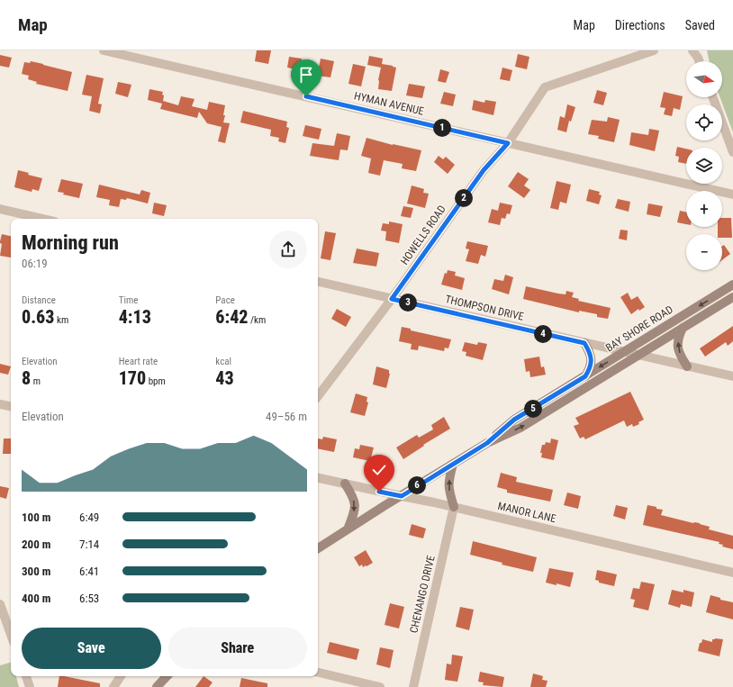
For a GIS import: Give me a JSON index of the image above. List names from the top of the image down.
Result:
{
  "streets": {
    "main road": ["BAY SHORE ROAD"],
    "street": [
      "HYMAN AVENUE",
      "HOWELLS ROAD",
      "THOMPSON DRIVE",
      "MANOR LANE",
      "CHENANGO DRIVE"
    ]
  },
  "crossings": [
    ["HYMAN AVENUE", "HOWELLS ROAD"],
    ["HOWELLS ROAD", "THOMPSON DRIVE"],
    ["THOMPSON DRIVE", "BAY SHORE ROAD"],
    ["BAY SHORE ROAD", "MANOR LANE"],
    ["MANOR LANE", "CHENANGO DRIVE"]
  ],
  "north": "right",
  "page": {
    "header": "Map",
    "nav": ["Map", "Directions", "Saved"],
    "map_buttons": ["+", "−"],
    "pins": [
      "1",
      "2",
      "3",
      "4",
      "5",
      "6"
    ],
    "heading": ["Morning run", "06:19"],
    "stats": [
      ["Distance", "0.63 km"],
      ["Time", "4:13"],
      ["Pace", "6:42 /km"],
      ["Elevation", "8 m"],
      ["Heart rate", "170 bpm"],
      ["kcal", "43"]
    ],
    "chart": ["Elevation", "49–56 m"],
    "list": [
      {
        "name": "100 m",
        "note": "6:49"
      },
      {
        "name": "200 m",
        "note": "7:14"
      },
      {
        "name": "300 m",
        "note": "6:41"
      },
      {
        "name": "400 m",
        "note": "6:53"
      }
    ],
    "buttons": ["Save", "Share"]
  }
}
